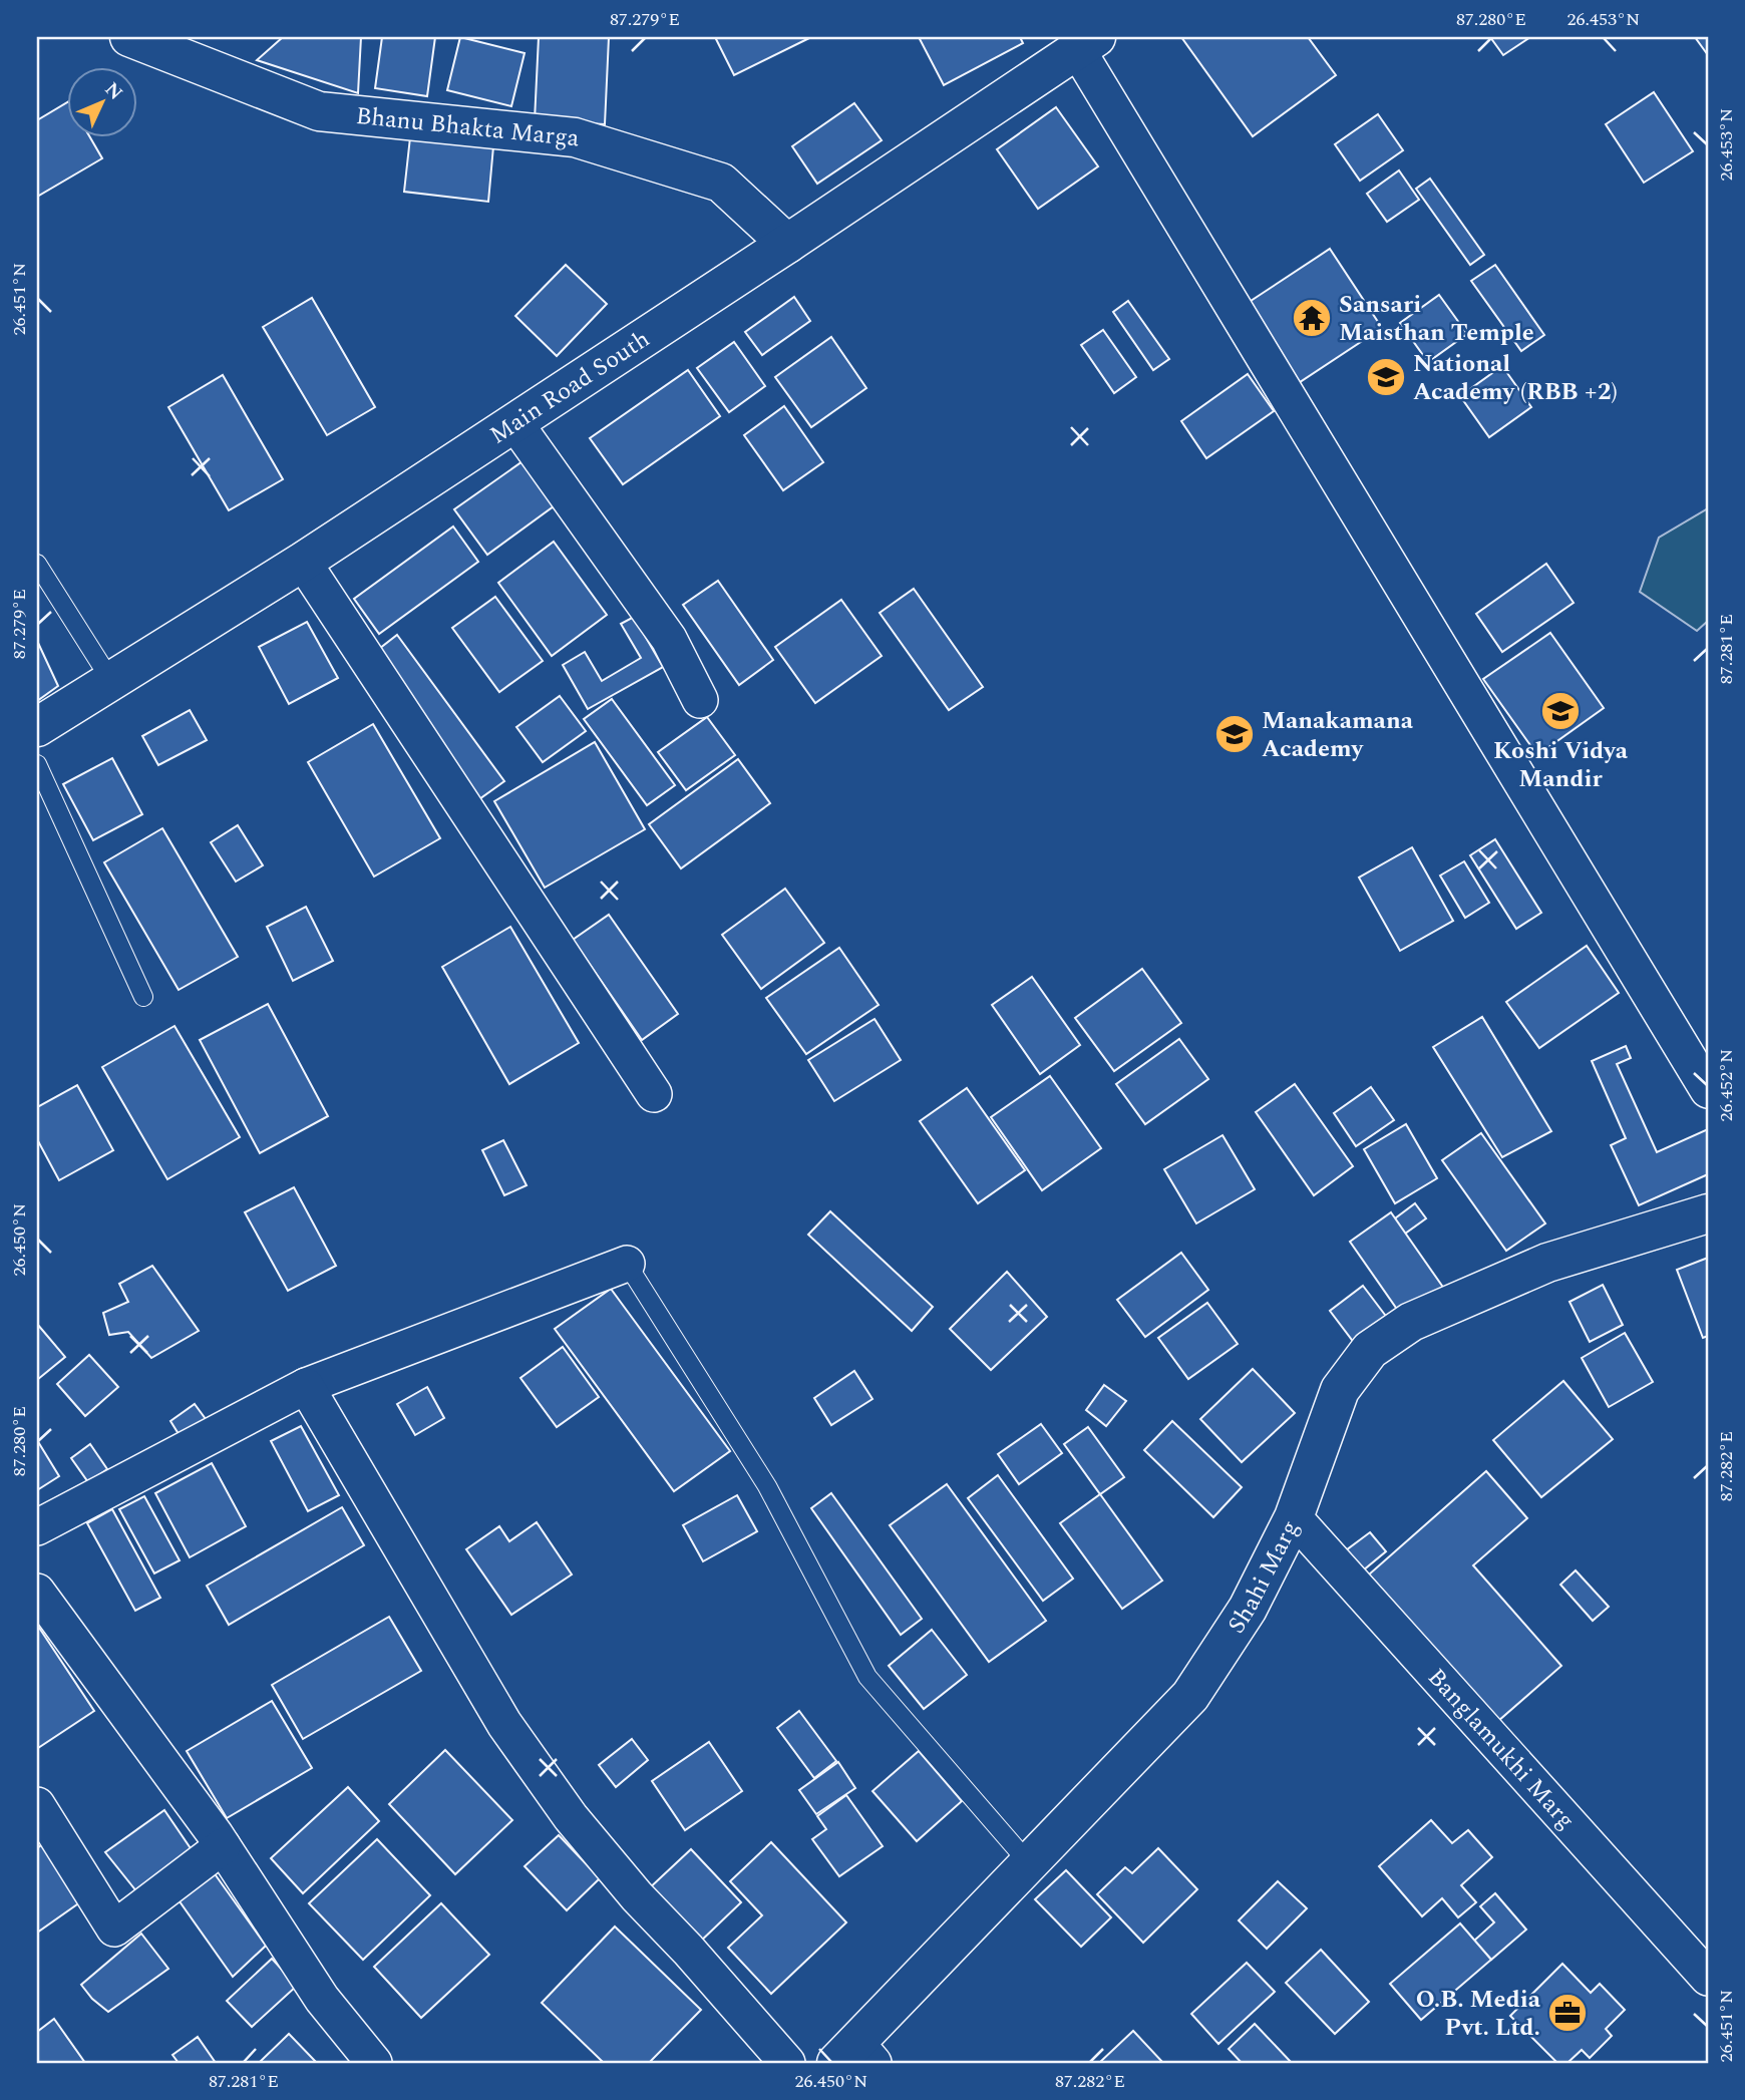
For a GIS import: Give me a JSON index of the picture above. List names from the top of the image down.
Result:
{
  "streets": {
    "street": [
      "Bhanu Bhakta Marga",
      "Main Road South",
      "Shahi Marg",
      "Banglamukhi Marg"
    ]
  },
  "crossings": [
    ["Bhanu Bhakta Marga", "Main Road South"],
    ["Shahi Marg", "Banglamukhi Marg"]
  ],
  "places": {
    "temple": ["Sansari Maisthan Temple"],
    "school or university": ["National Academy (RBB +2)", "Koshi Vidya Mandir", "Manakamana Academy"],
    "office": ["O.B. Media Pvt. Ltd."]
  },
  "north": "top right",
  "coordinates": [
    "87.279°E",
    "87.280°E",
    "26.453°N",
    "26.451°N",
    "87.281°E",
    "26.452°N",
    "26.450°N",
    "87.282°E"
  ]
}
